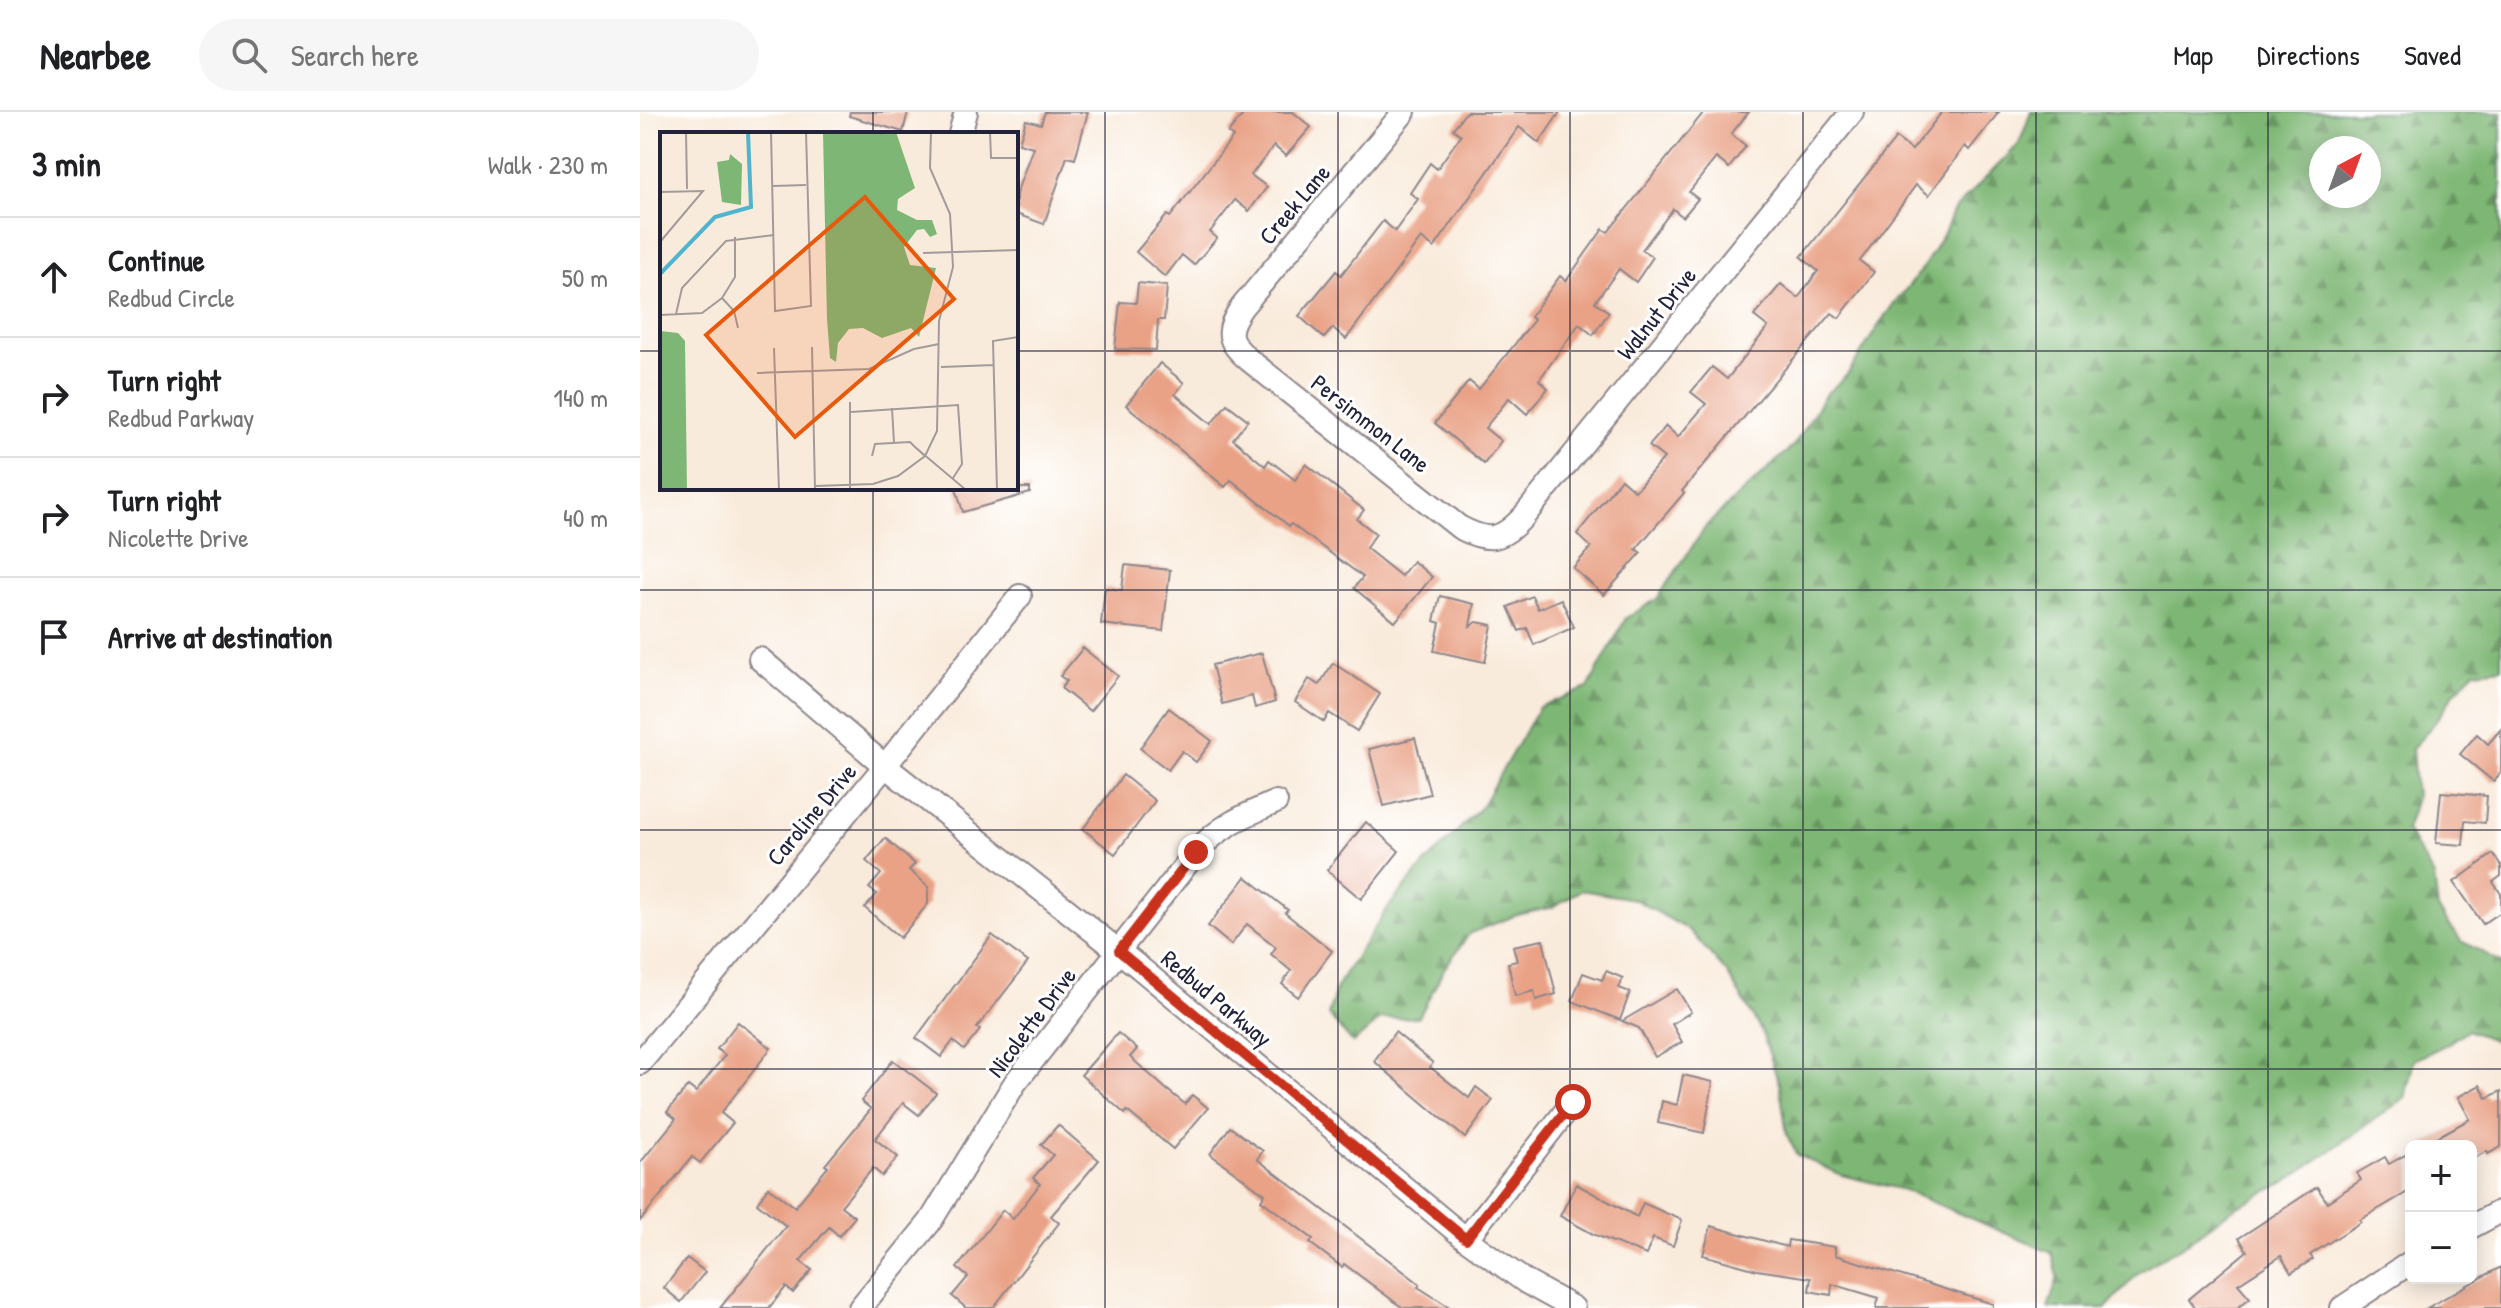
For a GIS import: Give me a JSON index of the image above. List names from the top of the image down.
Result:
{
  "streets": {
    "street": [
      "Creek Lane",
      "Walnut Drive",
      "Persimmon Lane",
      "Caroline Drive",
      "Redbud Parkway",
      "Nicolette Drive"
    ]
  },
  "crossings": [
    ["Creek Lane", "Persimmon Lane"],
    ["Walnut Drive", "Persimmon Lane"],
    ["Caroline Drive", "Redbud Parkway"],
    ["Redbud Parkway", "Nicolette Drive"]
  ],
  "north": "top right",
  "page": {
    "header": "Nearbee",
    "search": "Search here",
    "nav": ["Map", "Directions", "Saved"],
    "heading": ["3 min", "Walk · 230 m"],
    "list": [
      ["Continue", "Redbud Circle", "50 m"],
      ["Turn right", "Redbud Parkway", "140 m"],
      ["Turn right", "Nicolette Drive", "40 m"],
      "Arrive at destination"
    ],
    "map_buttons": ["+", "−"]
  }
}
